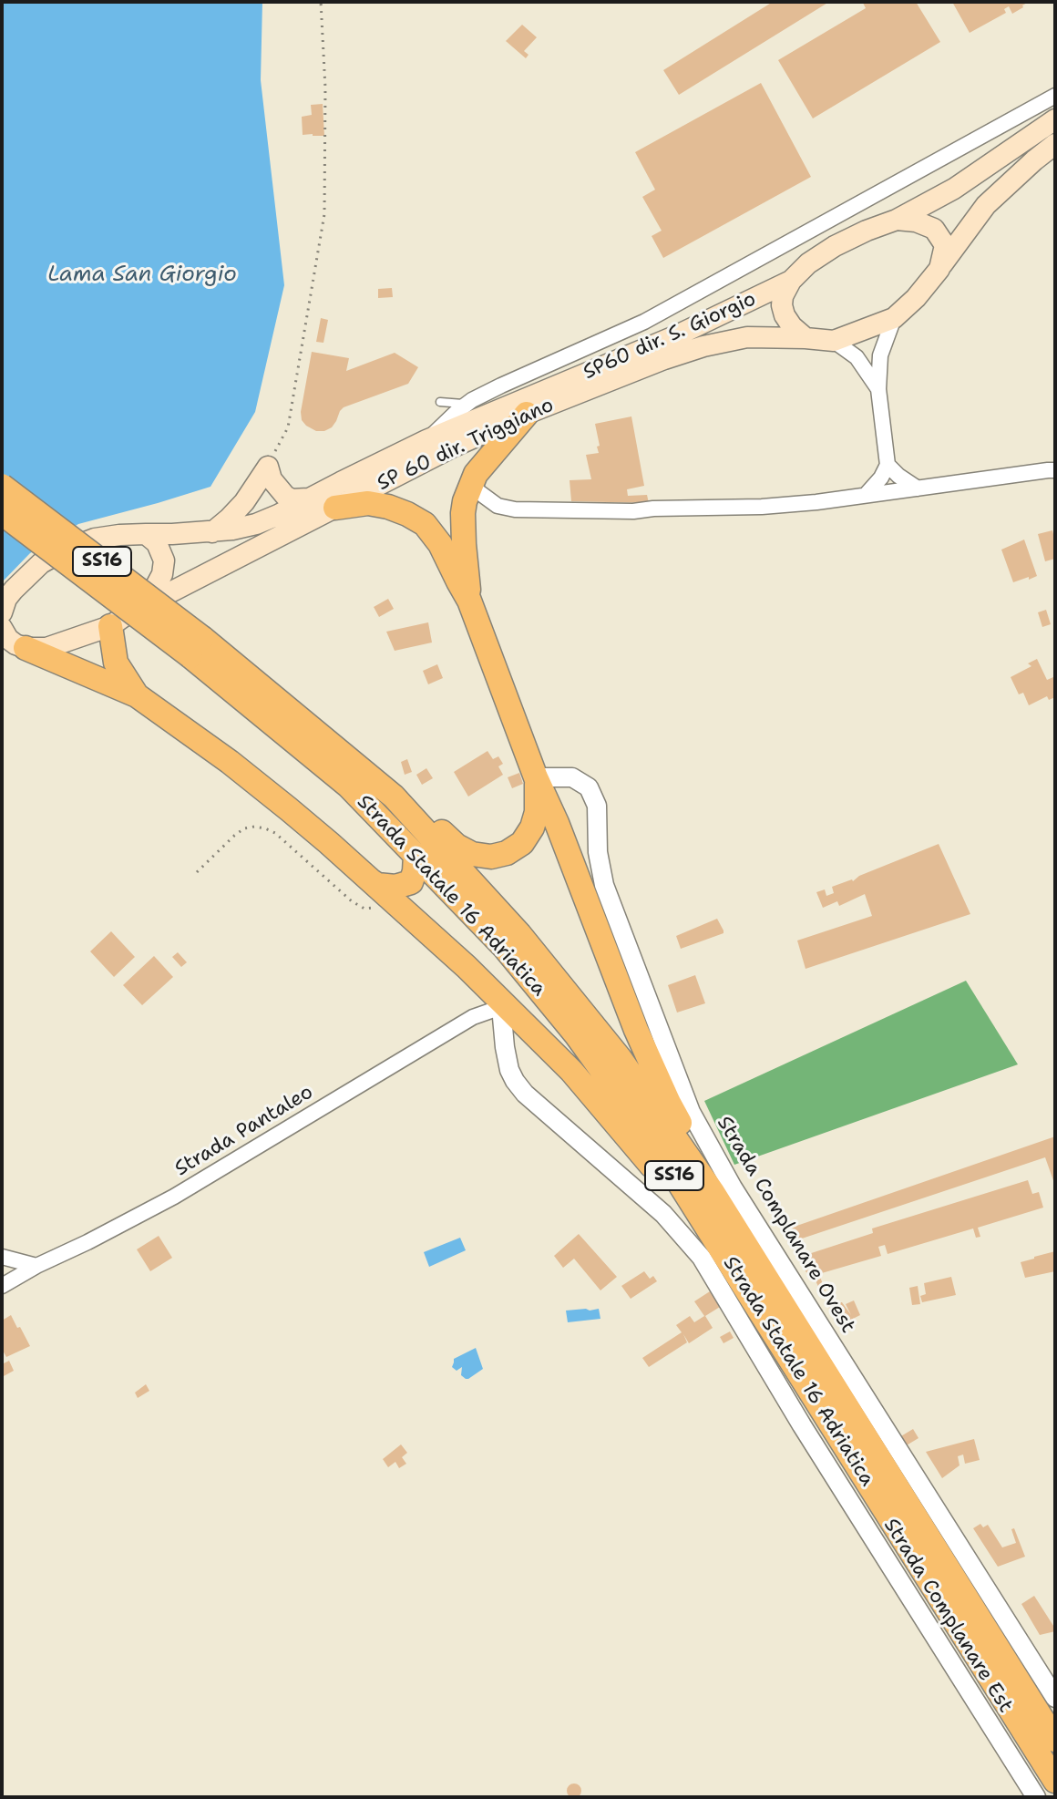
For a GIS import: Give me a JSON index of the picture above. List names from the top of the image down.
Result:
{
  "streets": {
    "highway": ["SS16", "Strada Statale 16 Adriatica"],
    "main road": ["SP60 dir. S. Giorgio", "SP 60 dir. Triggiano"],
    "street": ["Strada Pantaleo", "Strada Complanare Ovest", "Strada Complanare Est"]
  },
  "crossings": [
    ["SP 60 dir. Triggiano", "SS16"],
    ["SS16", "Strada Statale 16 Adriatica"],
    ["SS16", "Strada Pantaleo"],
    ["SS16", "Strada Complanare Ovest"],
    ["SS16", "Strada Complanare Est"],
    ["Strada Pantaleo", "Strada Complanare Est"]
  ],
  "water": ["Lama San Giorgio"]
}
